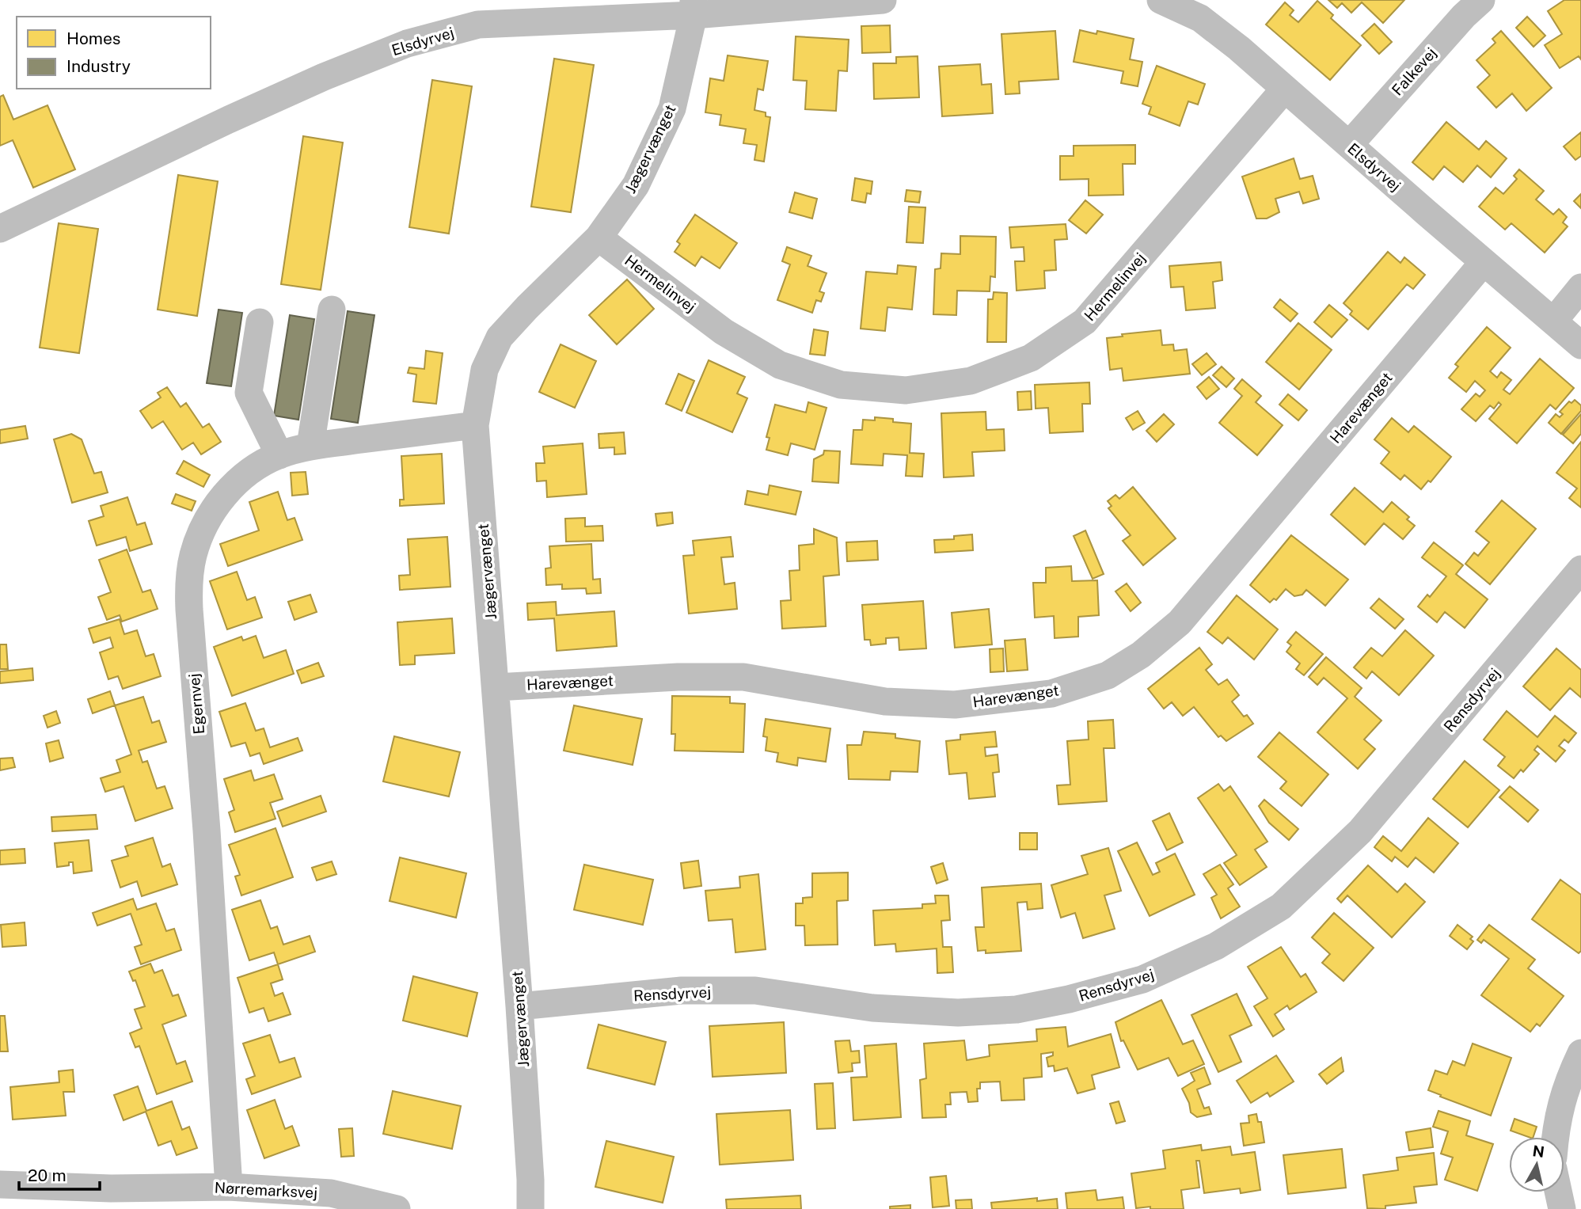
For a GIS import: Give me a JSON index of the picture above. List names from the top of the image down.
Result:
{
  "streets": {
    "street": [
      "Elsdyrvej",
      "Falkevej",
      "Jægervænget",
      "Hermelinvej",
      "Harevænget",
      "Rensdyrvej",
      "Egernvej",
      "Nørremarksvej"
    ]
  },
  "crossings": [
    ["Elsdyrvej", "Falkevej"],
    ["Elsdyrvej", "Jægervænget"],
    ["Elsdyrvej", "Hermelinvej"],
    ["Elsdyrvej", "Harevænget"],
    ["Jægervænget", "Hermelinvej"],
    ["Jægervænget", "Harevænget"],
    ["Jægervænget", "Rensdyrvej"],
    ["Jægervænget", "Egernvej"],
    ["Egernvej", "Nørremarksvej"]
  ],
  "legend": ["Homes", "Industry"],
  "scale_bar": "20 m",
  "north": "top"
}
